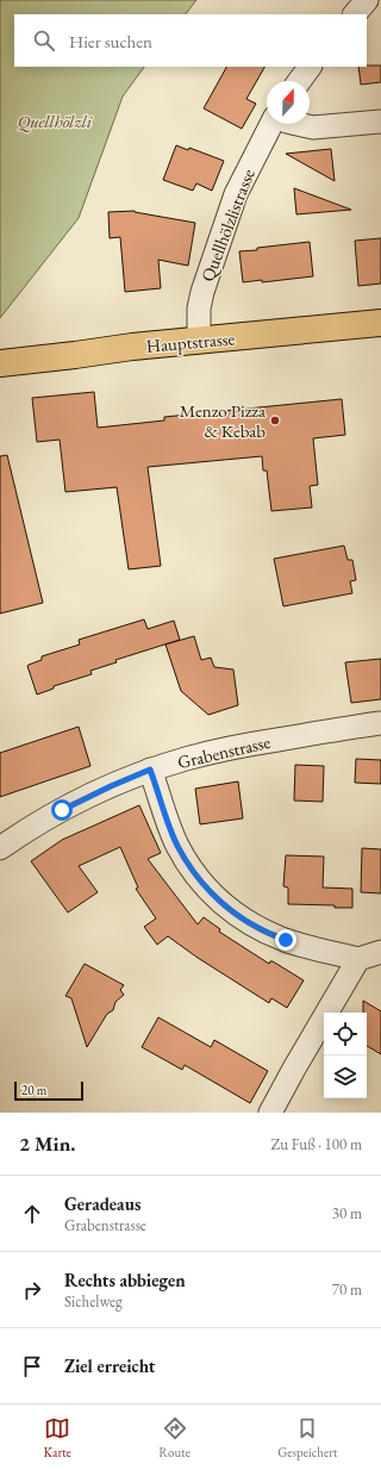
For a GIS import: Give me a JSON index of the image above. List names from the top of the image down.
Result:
{
  "streets": {
    "main road": ["Hauptstrasse"],
    "street": ["Quellhölzlistrasse", "Grabenstrasse"]
  },
  "crossings": [
    ["Quellhölzlistrasse", "Hauptstrasse"]
  ],
  "parks": ["Quellhölzli"],
  "places": ["Menzo Pizza & Kebab"],
  "scale_bar": "20 m",
  "north": "top",
  "page": {
    "search": "Hier suchen",
    "scale": "20 m",
    "heading": ["2 Min.", "Zu Fuß · 100 m"],
    "list": [
      ["Geradeaus", "Grabenstrasse", "30 m"],
      ["Rechts abbiegen", "Sichelweg", "70 m"],
      "Ziel erreicht"
    ],
    "nav": ["Karte", "Route", "Gespeichert"]
  }
}
